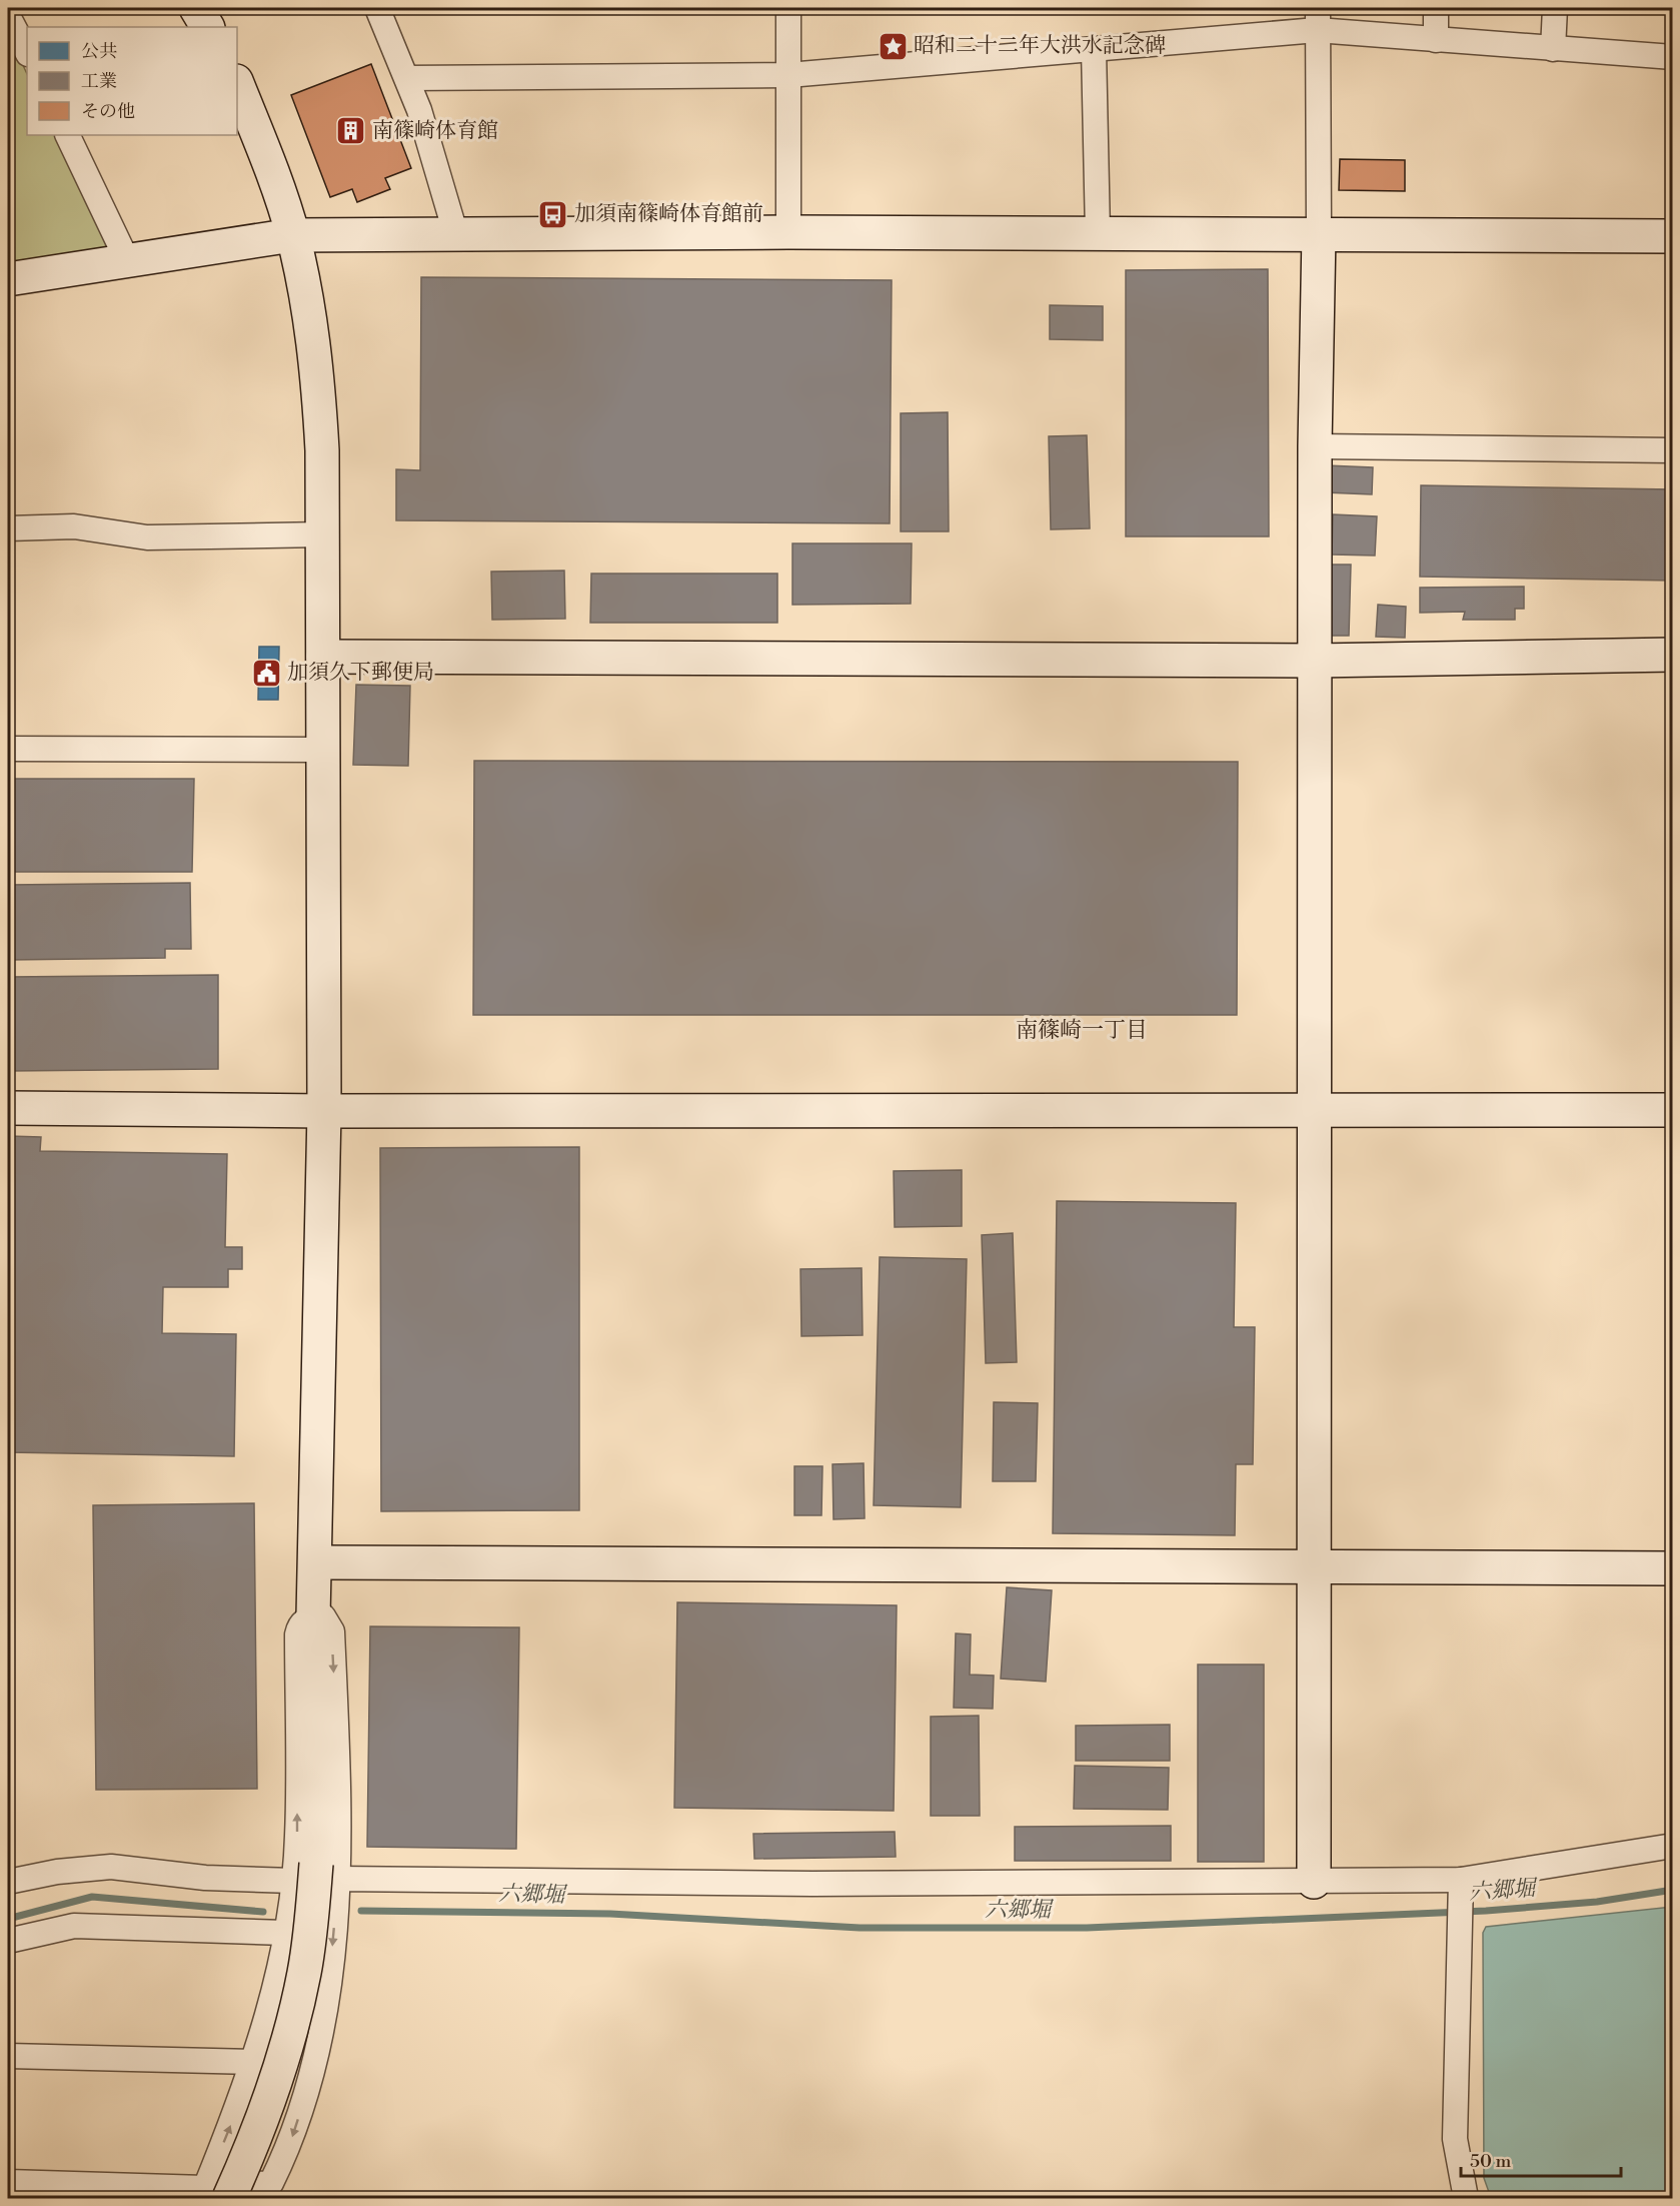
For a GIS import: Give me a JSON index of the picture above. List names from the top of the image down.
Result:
{
  "districts": ["南篠崎一丁目"],
  "water": ["六郷堀"],
  "places": {
    "place": ["昭和二十二年大洪水記念碑"],
    "building": ["南篠崎体育館"],
    "bus stop": ["加須南篠崎体育館前"],
    "public building": ["加須久下郵便局"]
  },
  "legend": ["公共", "工業", "その他"],
  "scale_bar": "50 m"
}
